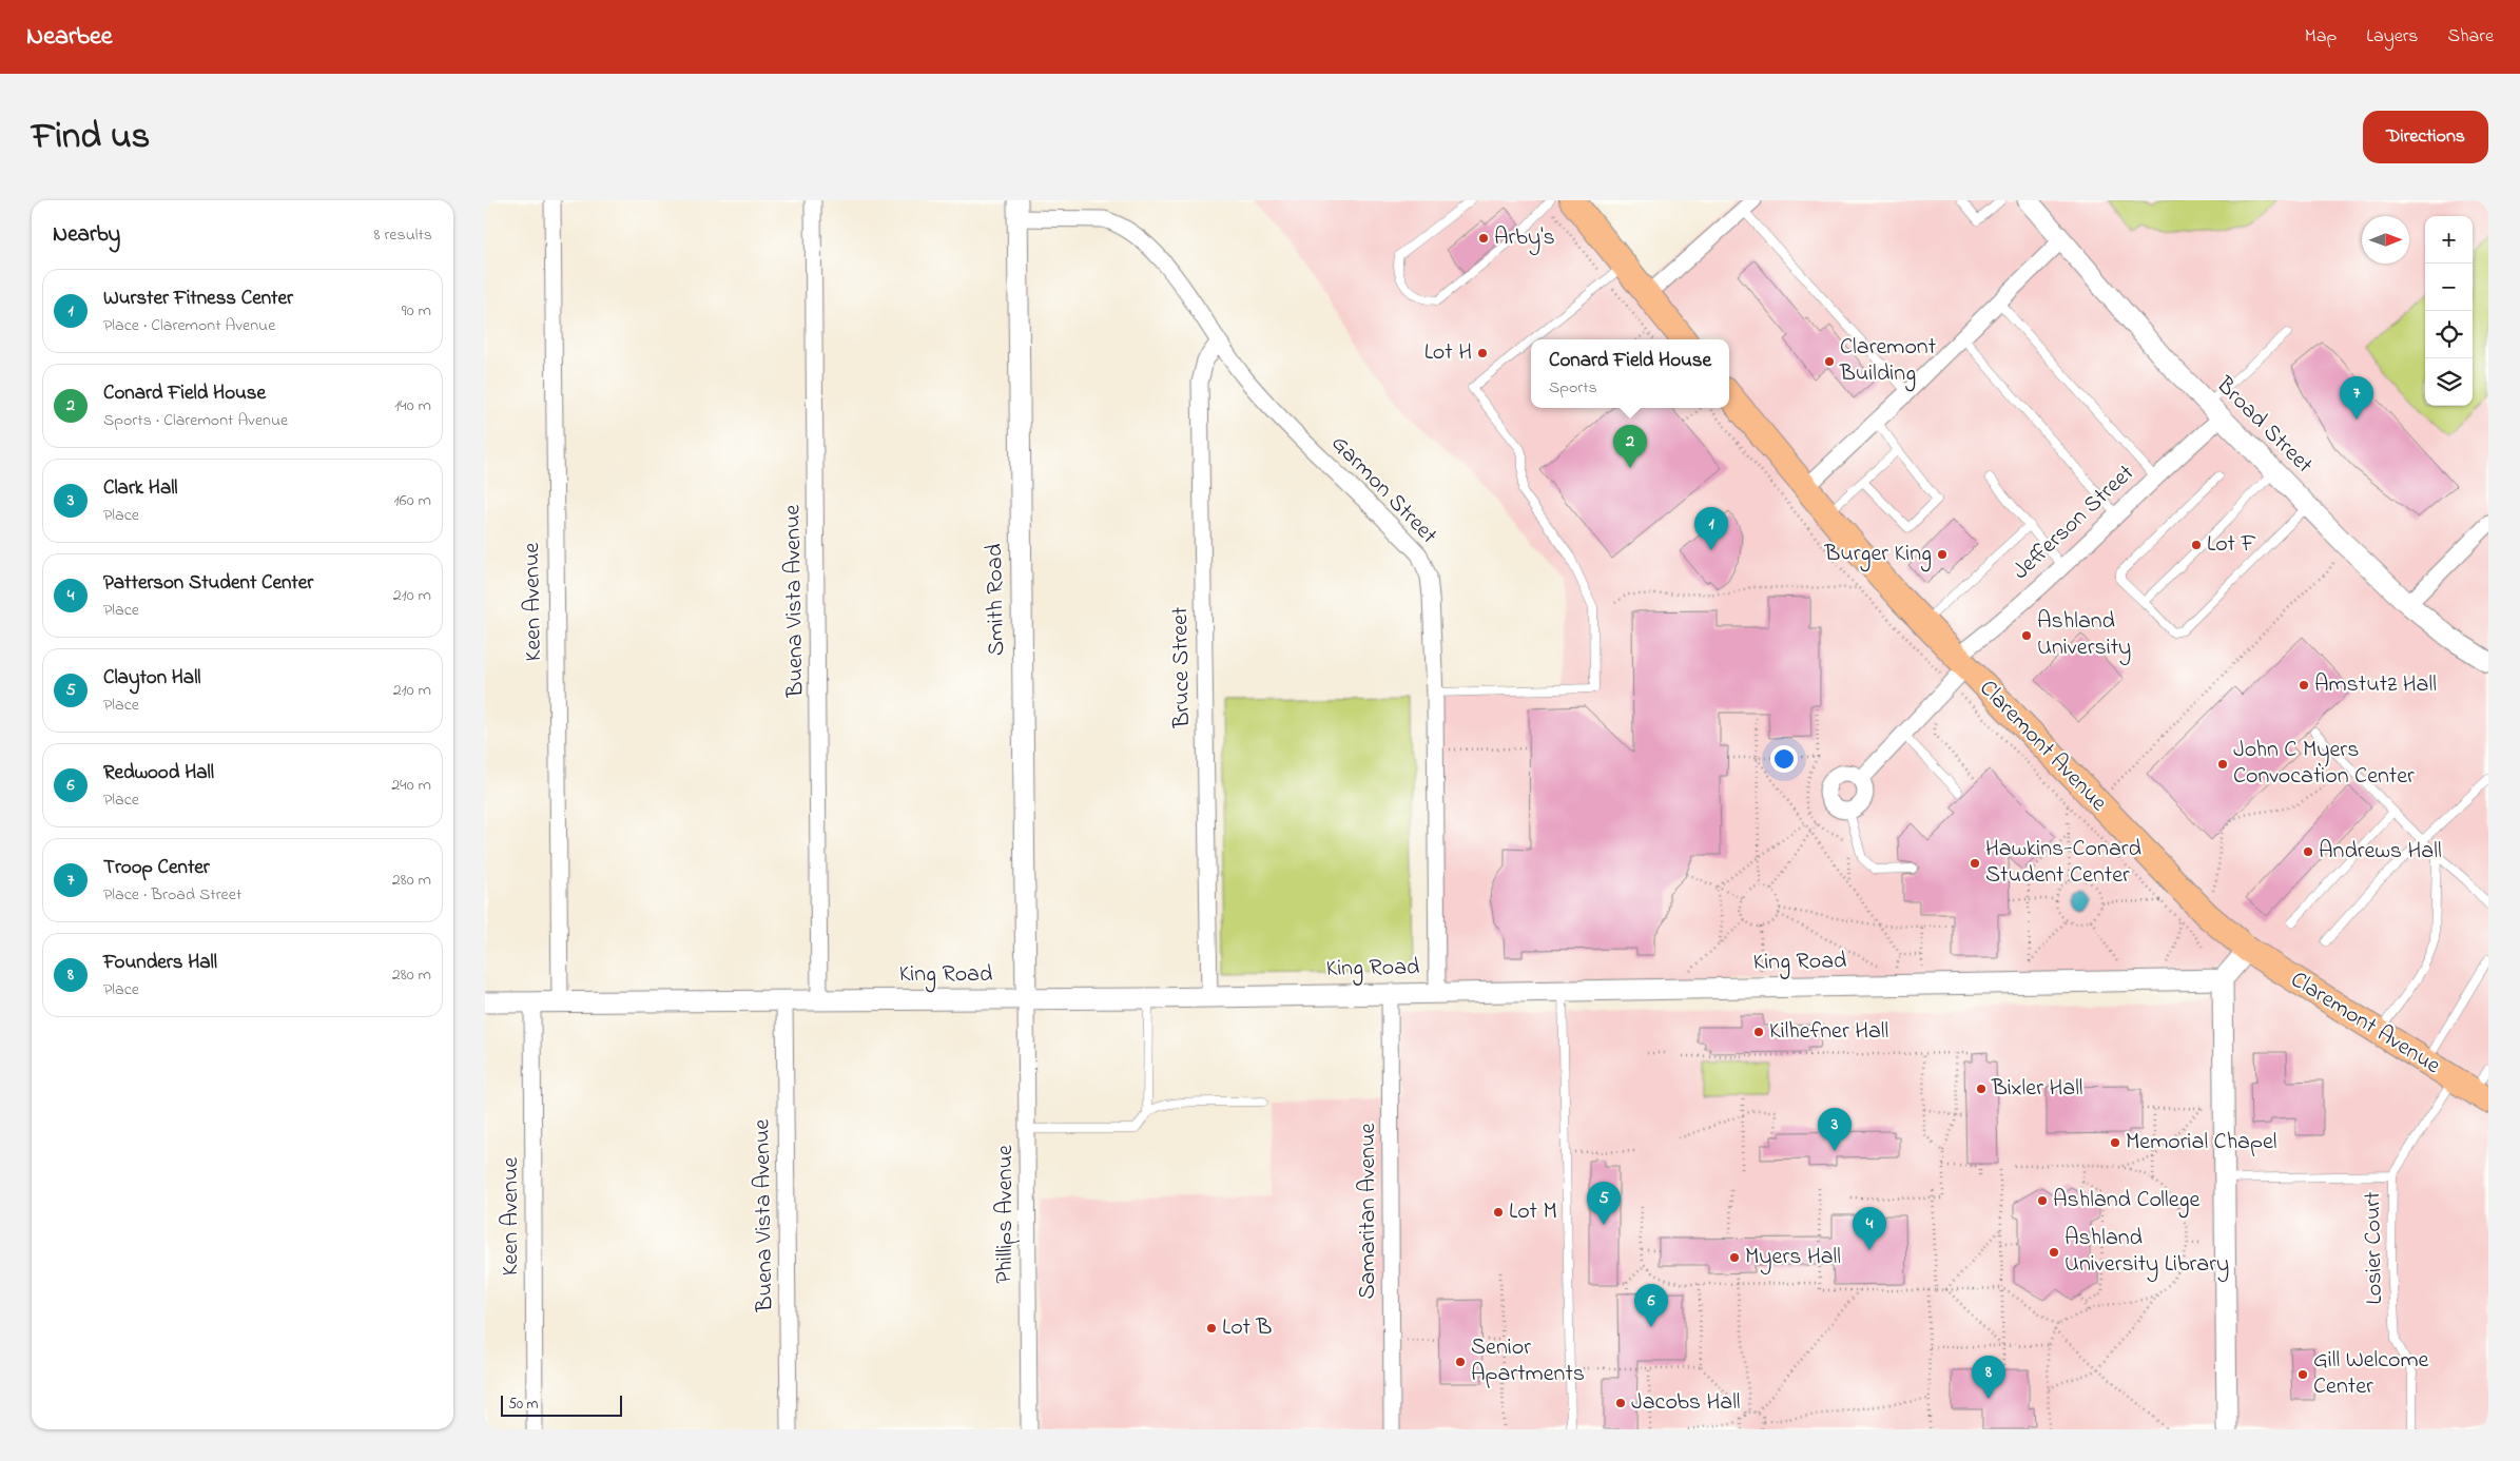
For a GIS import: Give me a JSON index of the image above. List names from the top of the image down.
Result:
{
  "streets": {
    "main road": ["Claremont Avenue"],
    "street": [
      "Broad Street",
      "Garmon Street",
      "Jefferson Street",
      "Smith Road",
      "Buena Vista Avenue",
      "Keen Avenue",
      "Bruce Street",
      "King Road",
      "Samaritan Avenue",
      "Phillips Avenue"
    ],
    "lane": ["Losier Court"]
  },
  "crossings": [
    ["Broad Street", "Jefferson Street"],
    ["Garmon Street", "Smith Road"],
    ["Garmon Street", "Bruce Street"],
    ["Garmon Street", "King Road"],
    ["Jefferson Street", "Claremont Avenue"],
    ["Smith Road", "King Road"],
    ["Smith Road", "Phillips Avenue"],
    ["Buena Vista Avenue", "King Road"],
    ["Keen Avenue", "King Road"],
    ["Bruce Street", "King Road"],
    ["Claremont Avenue", "Losier Court"],
    ["King Road", "Samaritan Avenue"],
    ["King Road", "Phillips Avenue"]
  ],
  "places": [
    "Arby's",
    "Lot H",
    "Claremont Building",
    "Lot F",
    "Burger King",
    "Ashland University",
    "Amstutz Hall",
    "John C Myers Convocation Center",
    "Andrews Hall",
    "Hawkins-Conard Student Center",
    "Kilhefner Hall",
    "Bixler Hall",
    "Memorial Chapel",
    "Ashland College",
    "Lot M",
    "Ashland University Library",
    "Myers Hall",
    "Lot B",
    "Senior Apartments",
    "Gill Welcome Center",
    "Jacobs Hall"
  ],
  "scale_bar": "50 m",
  "north": "right",
  "page": {
    "header": "Nearbee",
    "nav": ["Map", "Layers", "Share"],
    "title": "Find us",
    "buttons": "Directions",
    "heading": ["Nearby", "8 results"],
    "map_buttons": ["+", "−"],
    "list": [
      {
        "mark": "1",
        "name": "Wurster Fitness Center",
        "note": "Place · Claremont Avenue",
        "value": "90 m"
      },
      {
        "mark": "2",
        "name": "Conard Field House",
        "note": "Sports · Claremont Avenue",
        "value": "140 m"
      },
      {
        "mark": "3",
        "name": "Clark Hall",
        "note": "Place",
        "value": "160 m"
      },
      {
        "mark": "4",
        "name": "Patterson Student Center",
        "note": "Place",
        "value": "210 m"
      },
      {
        "mark": "5",
        "name": "Clayton Hall",
        "note": "Place",
        "value": "210 m"
      },
      {
        "mark": "6",
        "name": "Redwood Hall",
        "note": "Place",
        "value": "240 m"
      },
      {
        "mark": "7",
        "name": "Troop Center",
        "note": "Place · Broad Street",
        "value": "280 m"
      },
      {
        "mark": "8",
        "name": "Founders Hall",
        "note": "Place",
        "value": "280 m"
      }
    ],
    "popup": ["Conard Field House", "Sports"],
    "pins": [
      "7",
      "2",
      "1",
      "3",
      "5",
      "4",
      "6",
      "8"
    ],
    "scale": "50 m"
  }
}
